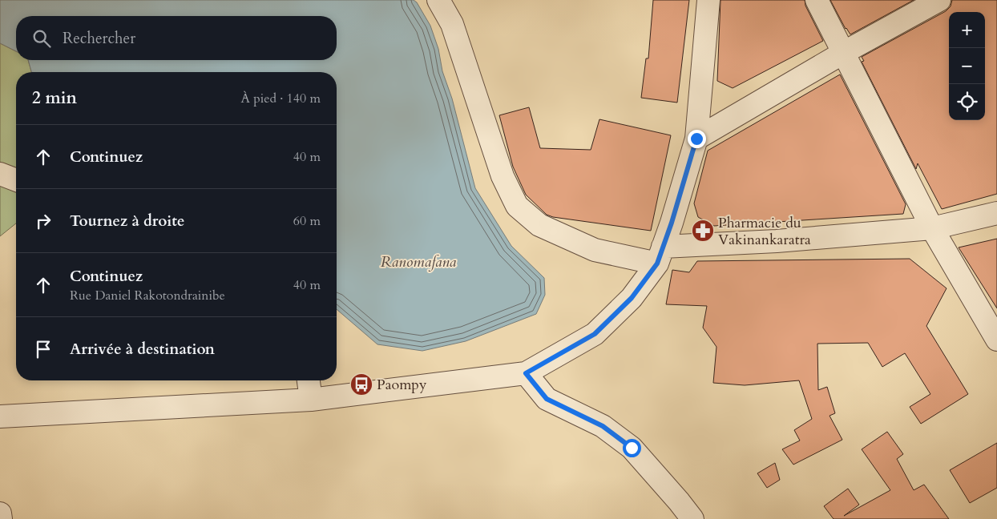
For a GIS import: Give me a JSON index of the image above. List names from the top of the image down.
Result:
{
  "water": ["Ranomafana"],
  "places": {
    "pharmacy": ["Pharmacie du Vakinankaratra"],
    "bus stop": ["Paompy"]
  },
  "page": {
    "map_buttons": ["+", "−"],
    "search": "Rechercher",
    "heading": ["2 min", "À pied · 140 m"],
    "list": [
      ["Continuez", "40 m"],
      ["Tournez à droite", "60 m"],
      ["Continuez", "Rue Daniel Rakotondrainibe", "40 m"],
      "Arrivée à destination"
    ]
  }
}
